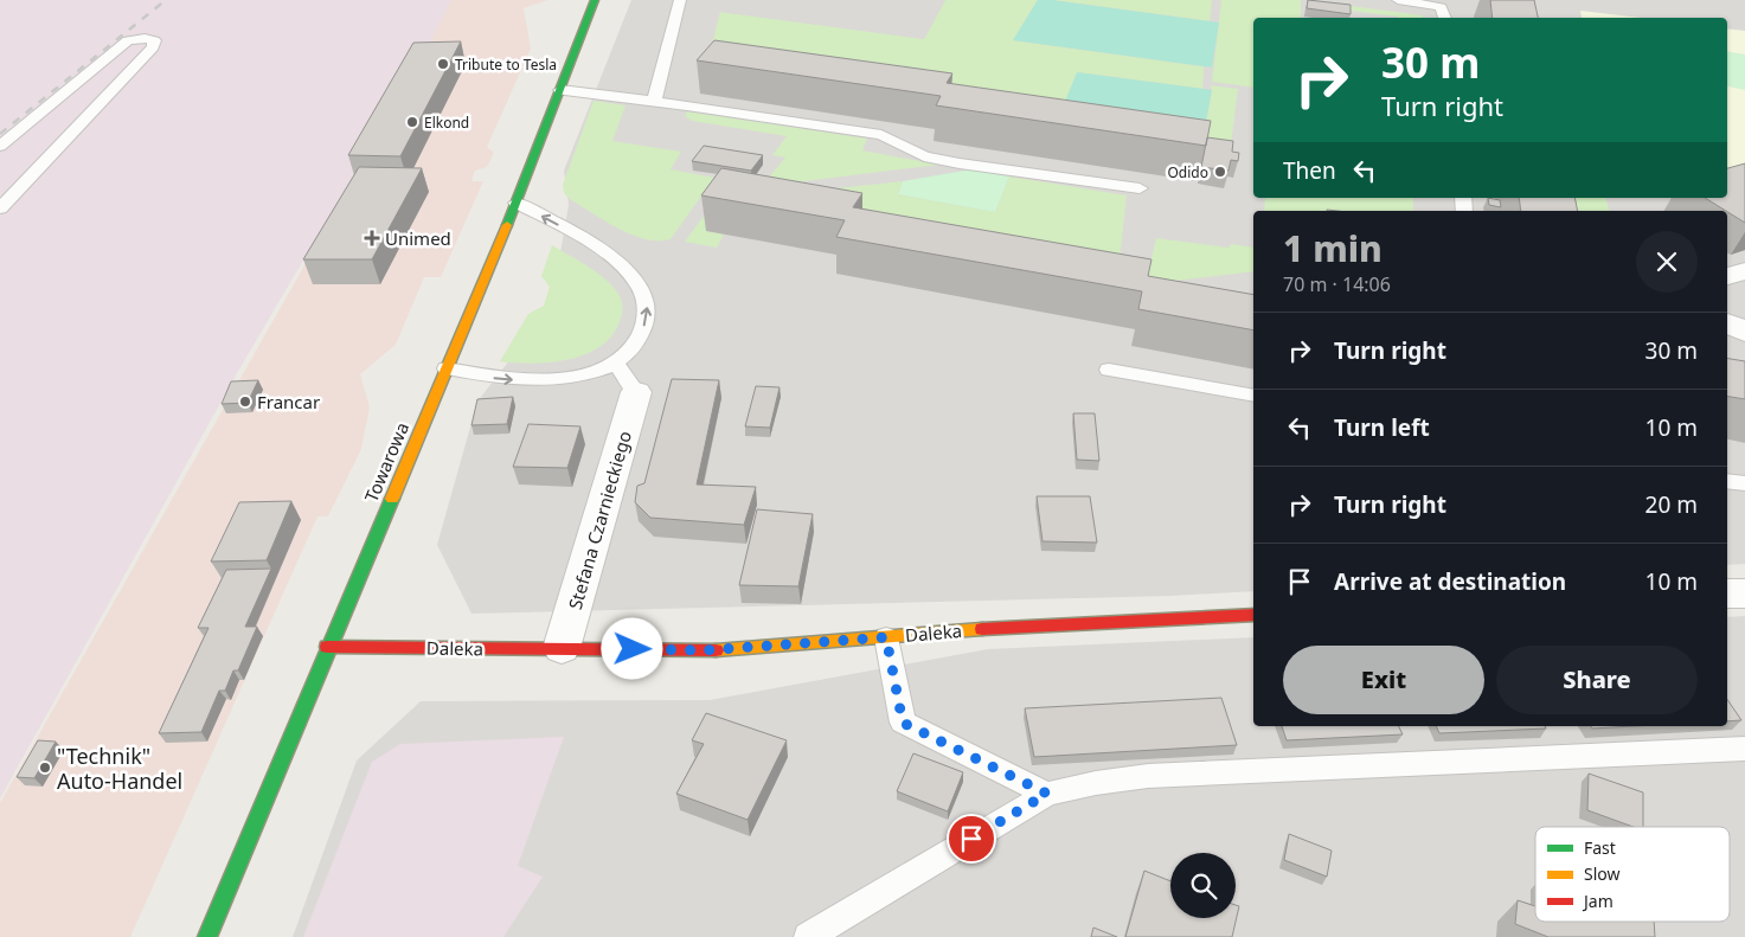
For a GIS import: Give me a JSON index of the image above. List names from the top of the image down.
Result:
{
  "streets": {
    "main road": ["Towarowa", "Daleka"],
    "street": ["Stefana Czarnieckiego"]
  },
  "crossings": [
    ["Towarowa", "Daleka"],
    ["Stefana Czarnieckiego", "Daleka"]
  ],
  "places": {
    "other": [
      "Tribute to Tesla",
      "Elkond",
      "Odido",
      "Francar",
      "\"Technik\" Auto-Handel"
    ],
    "health": ["Unimed"]
  },
  "legend": ["Fast", "Slow", "Jam"],
  "page": {
    "turn": ["30 m", "Turn right"],
    "then": "Then",
    "heading": ["1 min", "70 m · 14:06"],
    "list": [
      {
        "name": "Turn right",
        "value": "30 m"
      },
      {
        "name": "Turn left",
        "value": "10 m"
      },
      {
        "name": "Turn right",
        "value": "20 m"
      },
      {
        "name": "Arrive at destination",
        "value": "10 m"
      }
    ],
    "buttons": ["Exit", "Share"]
  }
}
